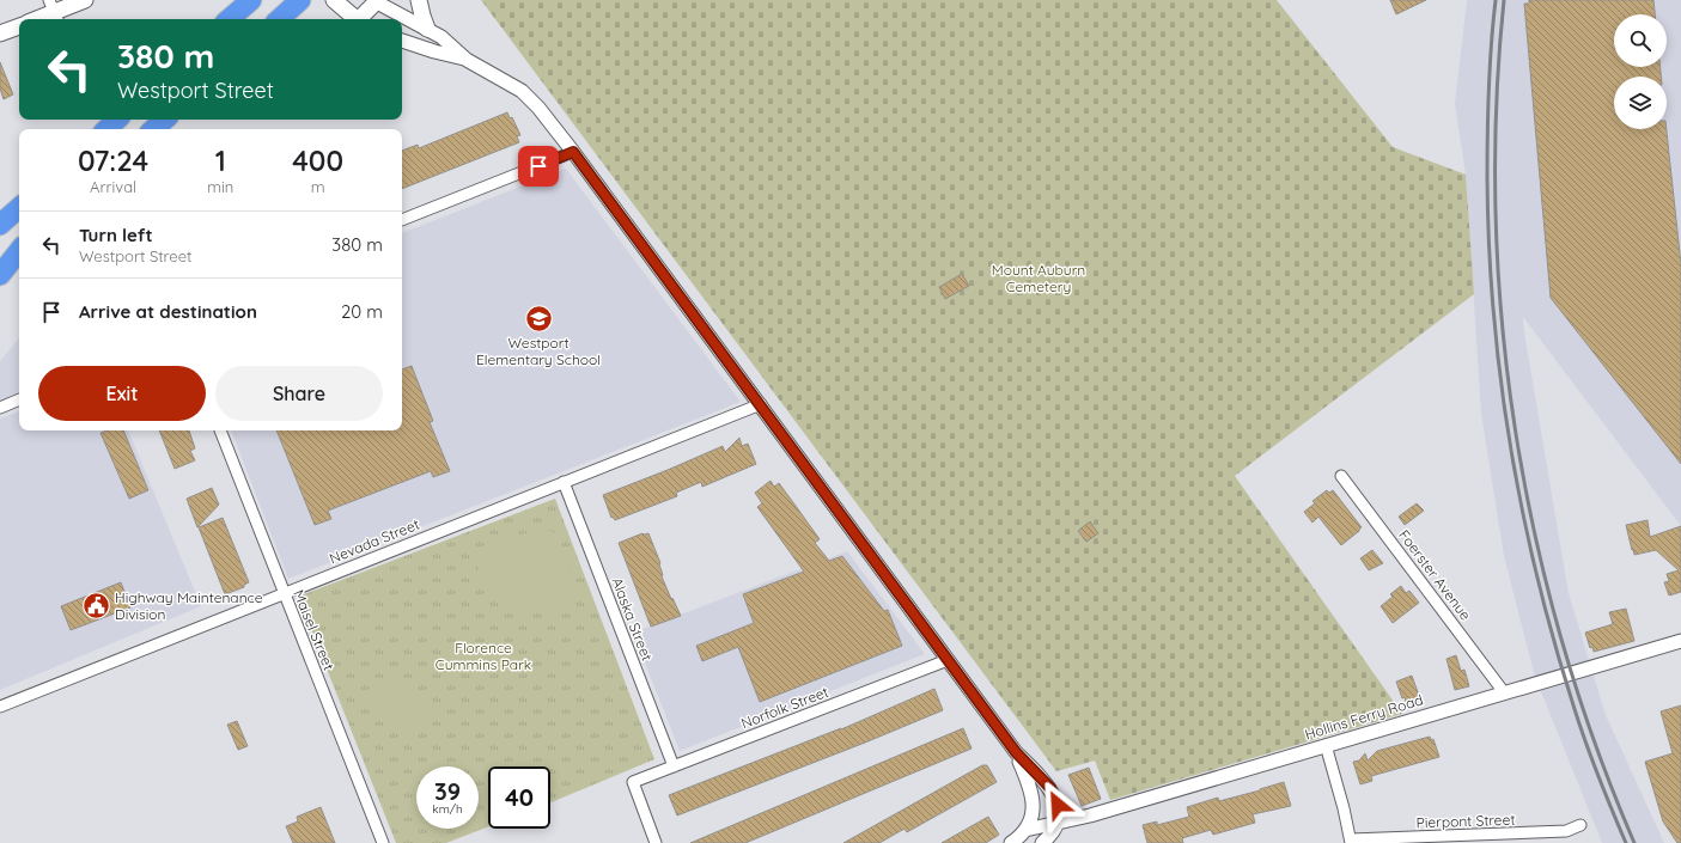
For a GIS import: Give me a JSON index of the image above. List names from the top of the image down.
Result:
{
  "streets": {
    "street": [
      "Nevada Street",
      "Foerster Avenue",
      "Alaska Street",
      "Maisel Street",
      "Norfolk Street",
      "Hollins Ferry Road",
      "Pierpont Street"
    ]
  },
  "crossings": [
    ["Nevada Street", "Alaska Street"],
    ["Nevada Street", "Maisel Street"],
    ["Foerster Avenue", "Hollins Ferry Road"],
    ["Alaska Street", "Norfolk Street"]
  ],
  "parks": ["Mount Auburn Cemetery", "Florence Cummins Park"],
  "places": {
    "school or university": ["Westport Elementary School"],
    "public building": ["Highway Maintenance Division"]
  },
  "page": {
    "turn": ["380 m", "Westport Street"],
    "eta": [
      "07:24",
      "Arrival",
      "1",
      "min",
      "400",
      "m"
    ],
    "list": [
      {
        "name": "Turn left",
        "note": "Westport Street",
        "value": "380 m"
      },
      {
        "name": "Arrive at destination",
        "value": "20 m"
      }
    ],
    "buttons": ["Exit", "Share"],
    "speed": "39 km/h",
    "limit": "40"
  }
}
